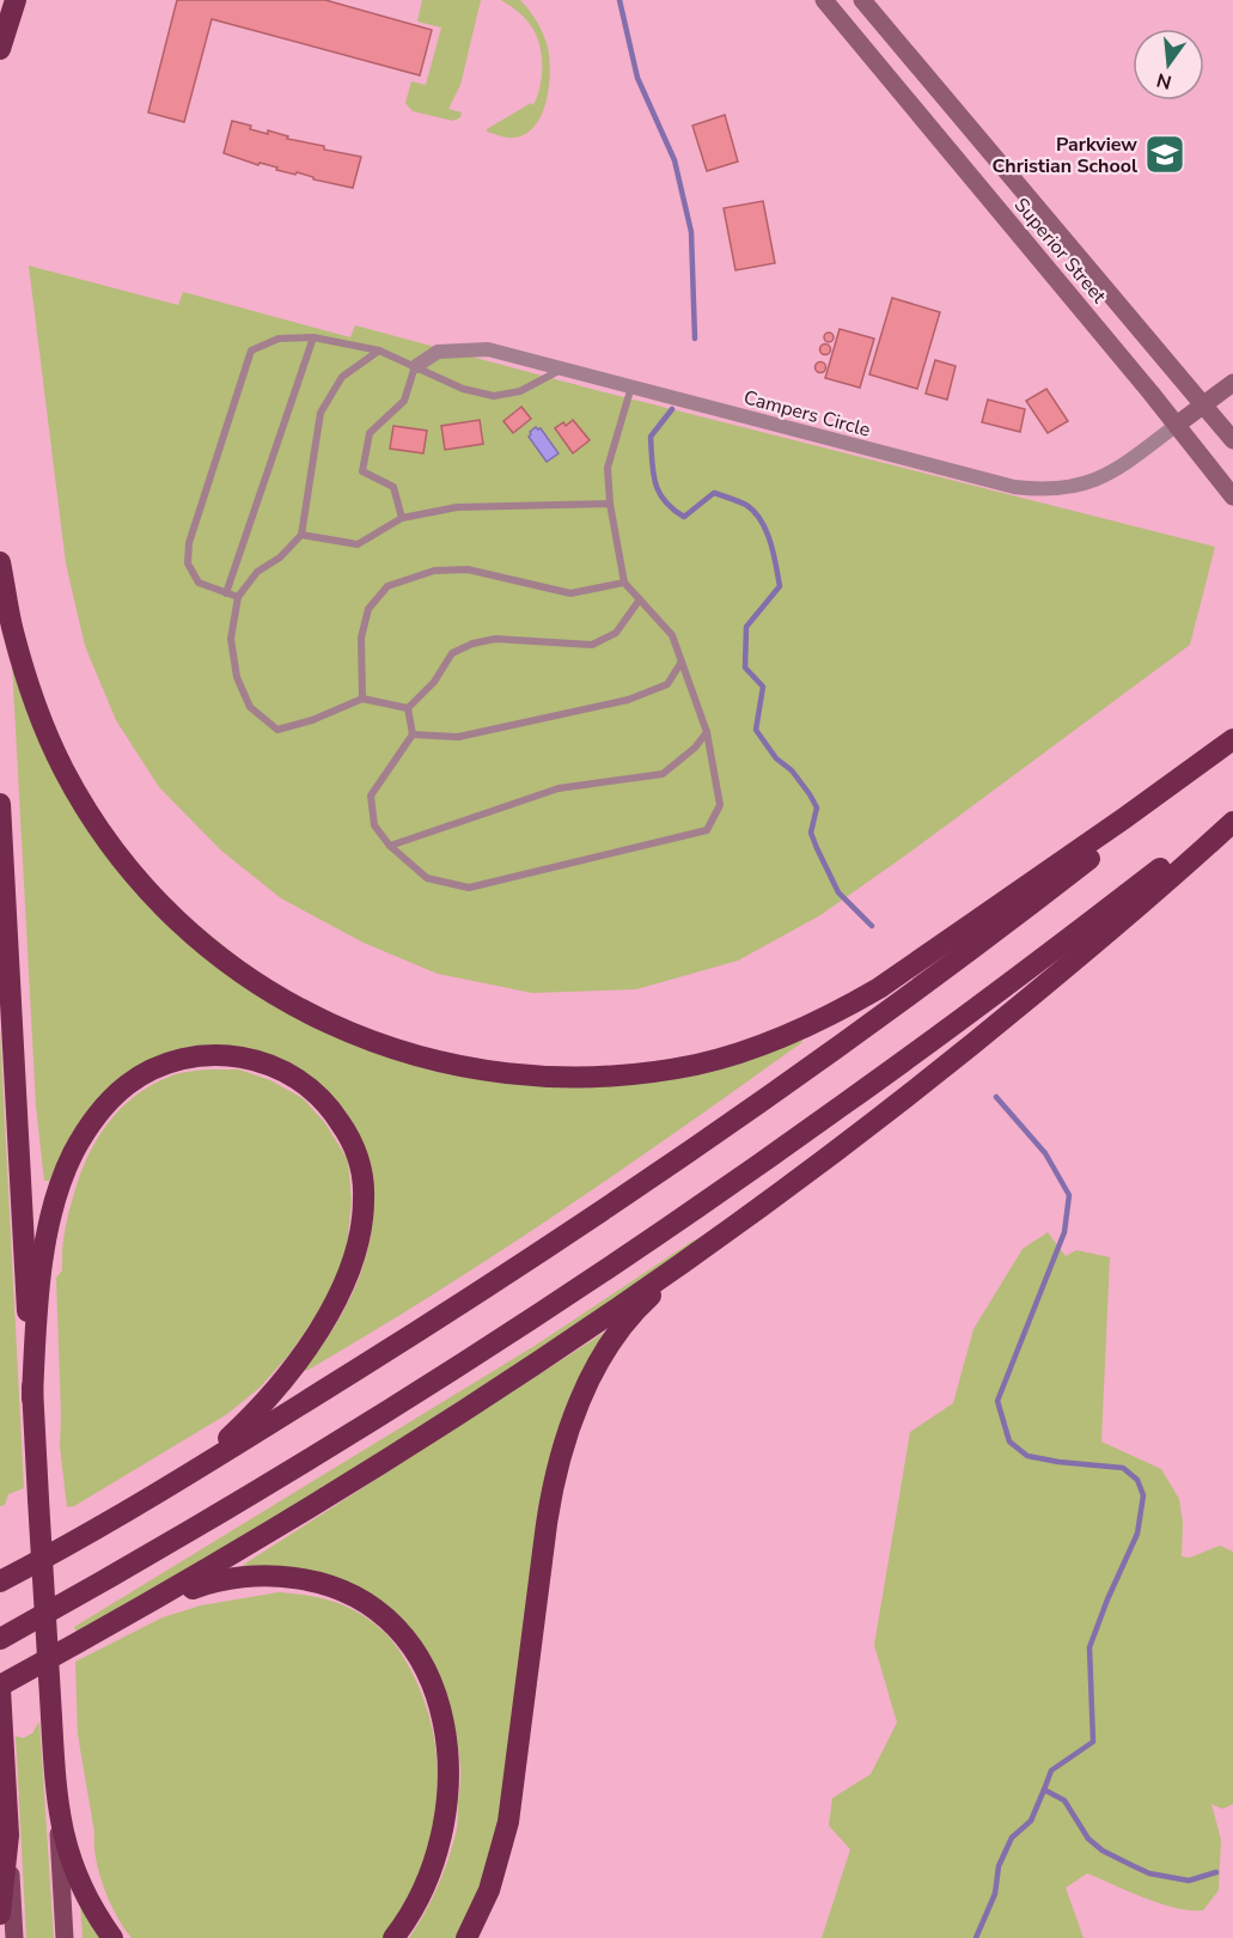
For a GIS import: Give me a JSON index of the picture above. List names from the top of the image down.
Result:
{
  "streets": {
    "main road": ["Superior Street"],
    "street": ["Campers Circle"]
  },
  "crossings": [
    ["Superior Street", "Campers Circle"]
  ],
  "places": {
    "school or university": ["Parkview Christian School"]
  },
  "north": "bottom"
}
